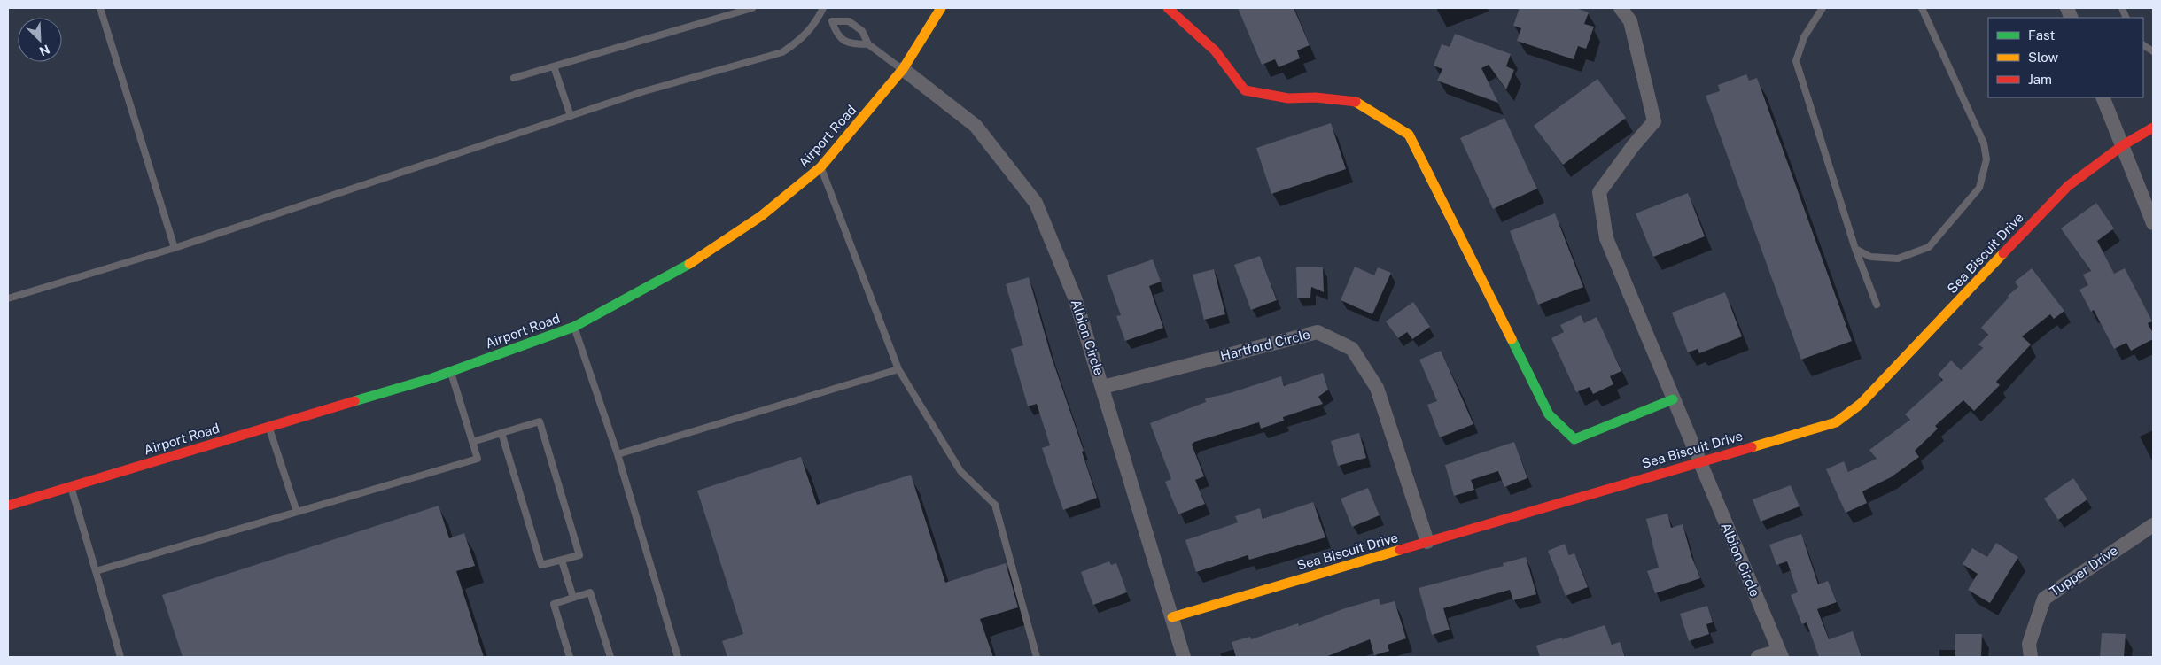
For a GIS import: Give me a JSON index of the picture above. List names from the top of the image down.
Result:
{
  "streets": {
    "main road": ["Airport Road", "Sea Biscuit Drive"],
    "street": ["Albion Circle", "Hartford Circle", "Tupper Drive"]
  },
  "crossings": [
    ["Airport Road", "Albion Circle"],
    ["Sea Biscuit Drive", "Albion Circle"],
    ["Sea Biscuit Drive", "Hartford Circle"],
    ["Albion Circle", "Hartford Circle"]
  ],
  "legend": ["Fast", "Slow", "Jam"],
  "north": "bottom right"
}
